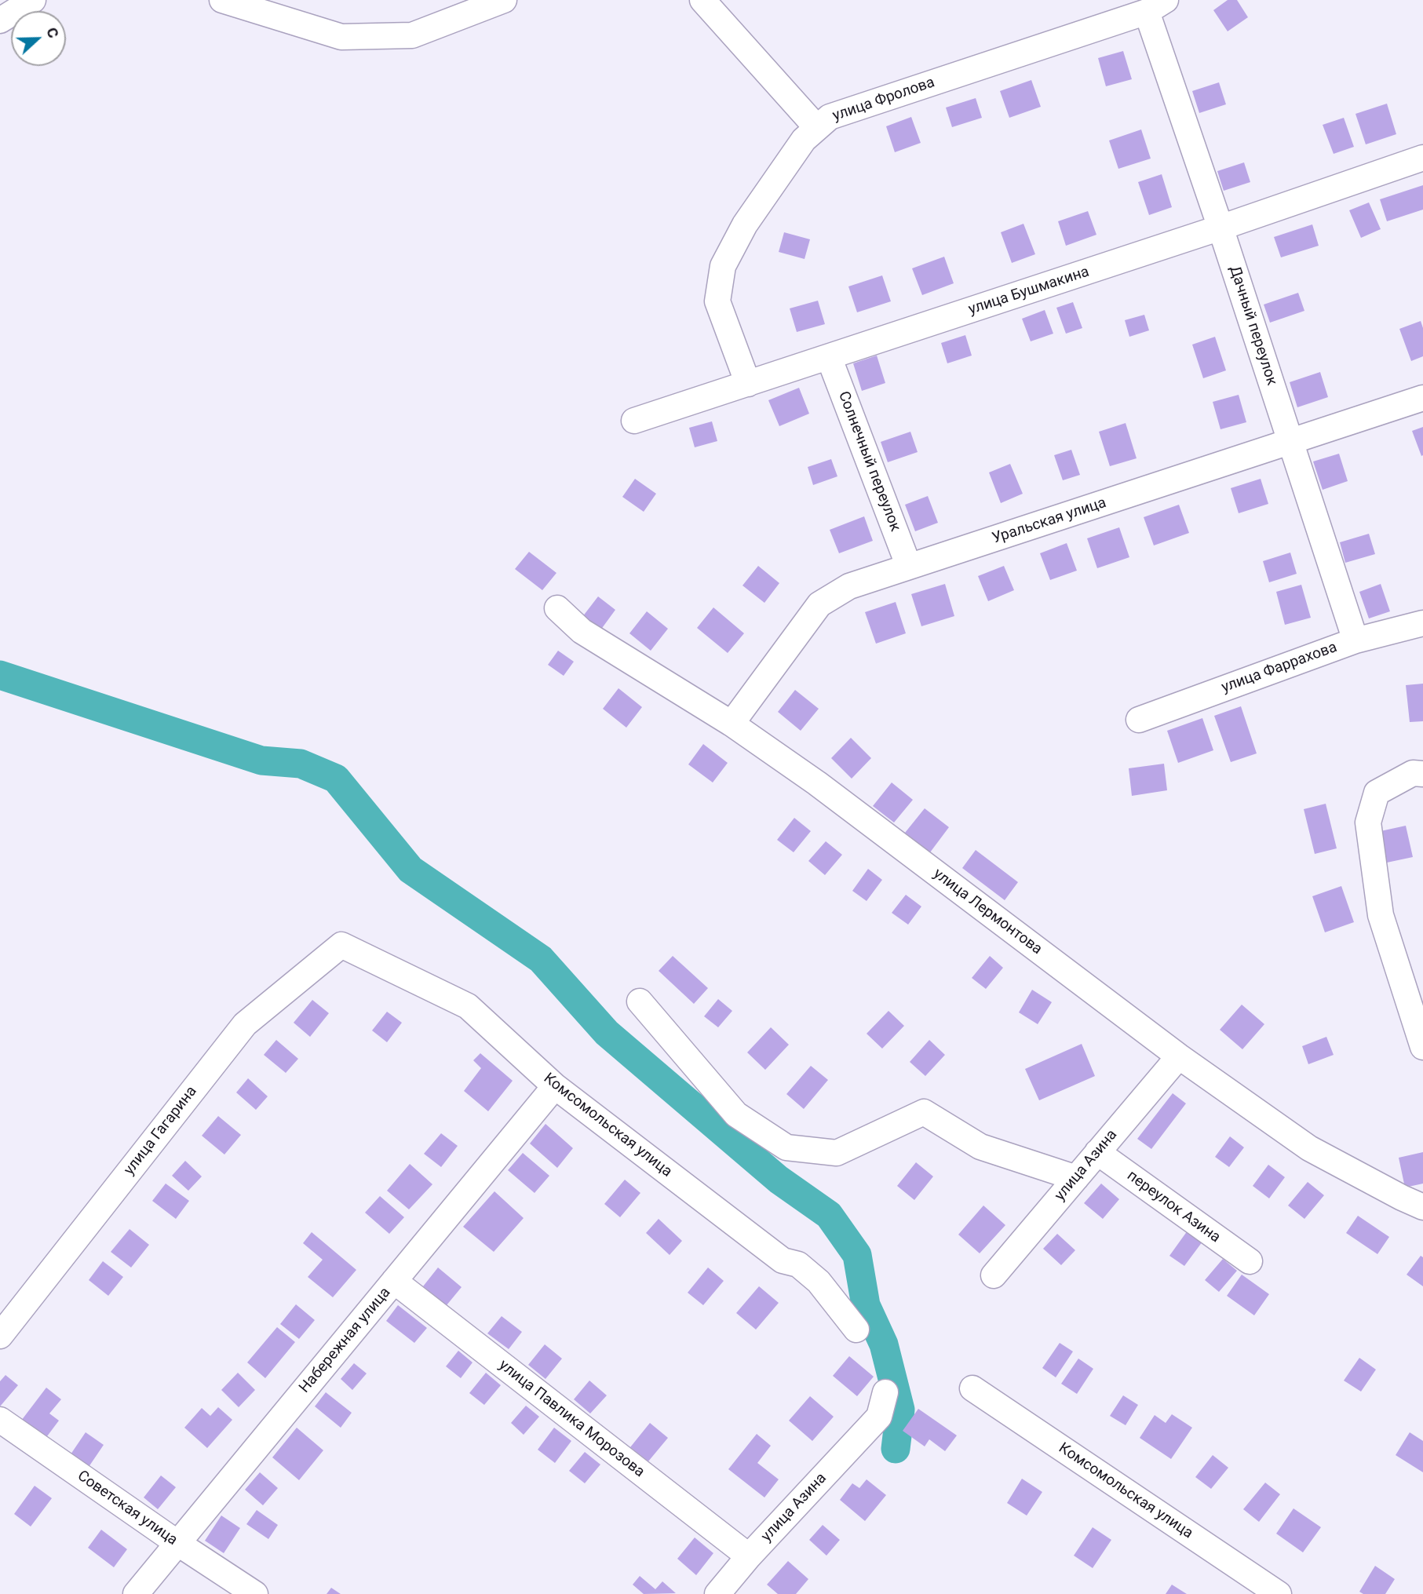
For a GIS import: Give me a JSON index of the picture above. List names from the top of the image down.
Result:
{
  "streets": {
    "street": [
      "улица Фролова",
      "улица Бушмакина",
      "Дачный переулок",
      "Солнечный переулок",
      "Уральская улица",
      "улица Фаррахова",
      "улица Лермонтова",
      "Комсомольская улица",
      "улица Гагарина",
      "улица Азина",
      "переулок Азина",
      "Набережная улица",
      "улица Павлика Морозова",
      "Советская улица"
    ]
  },
  "crossings": [
    ["улица Фролова", "улица Бушмакина"],
    ["улица Фролова", "Дачный переулок"],
    ["улица Бушмакина", "Дачный переулок"],
    ["улица Бушмакина", "Солнечный переулок"],
    ["Дачный переулок", "Уральская улица"],
    ["Дачный переулок", "улица Фаррахова"],
    ["Солнечный переулок", "Уральская улица"],
    ["Уральская улица", "улица Лермонтова"],
    ["улица Лермонтова", "улица Азина"],
    ["Комсомольская улица", "улица Гагарина"],
    ["Комсомольская улица", "Набережная улица"],
    ["улица Азина", "переулок Азина"],
    ["улица Азина", "улица Павлика Морозова"],
    ["Набережная улица", "улица Павлика Морозова"],
    ["Набережная улица", "Советская улица"]
  ],
  "north": "right"
}
